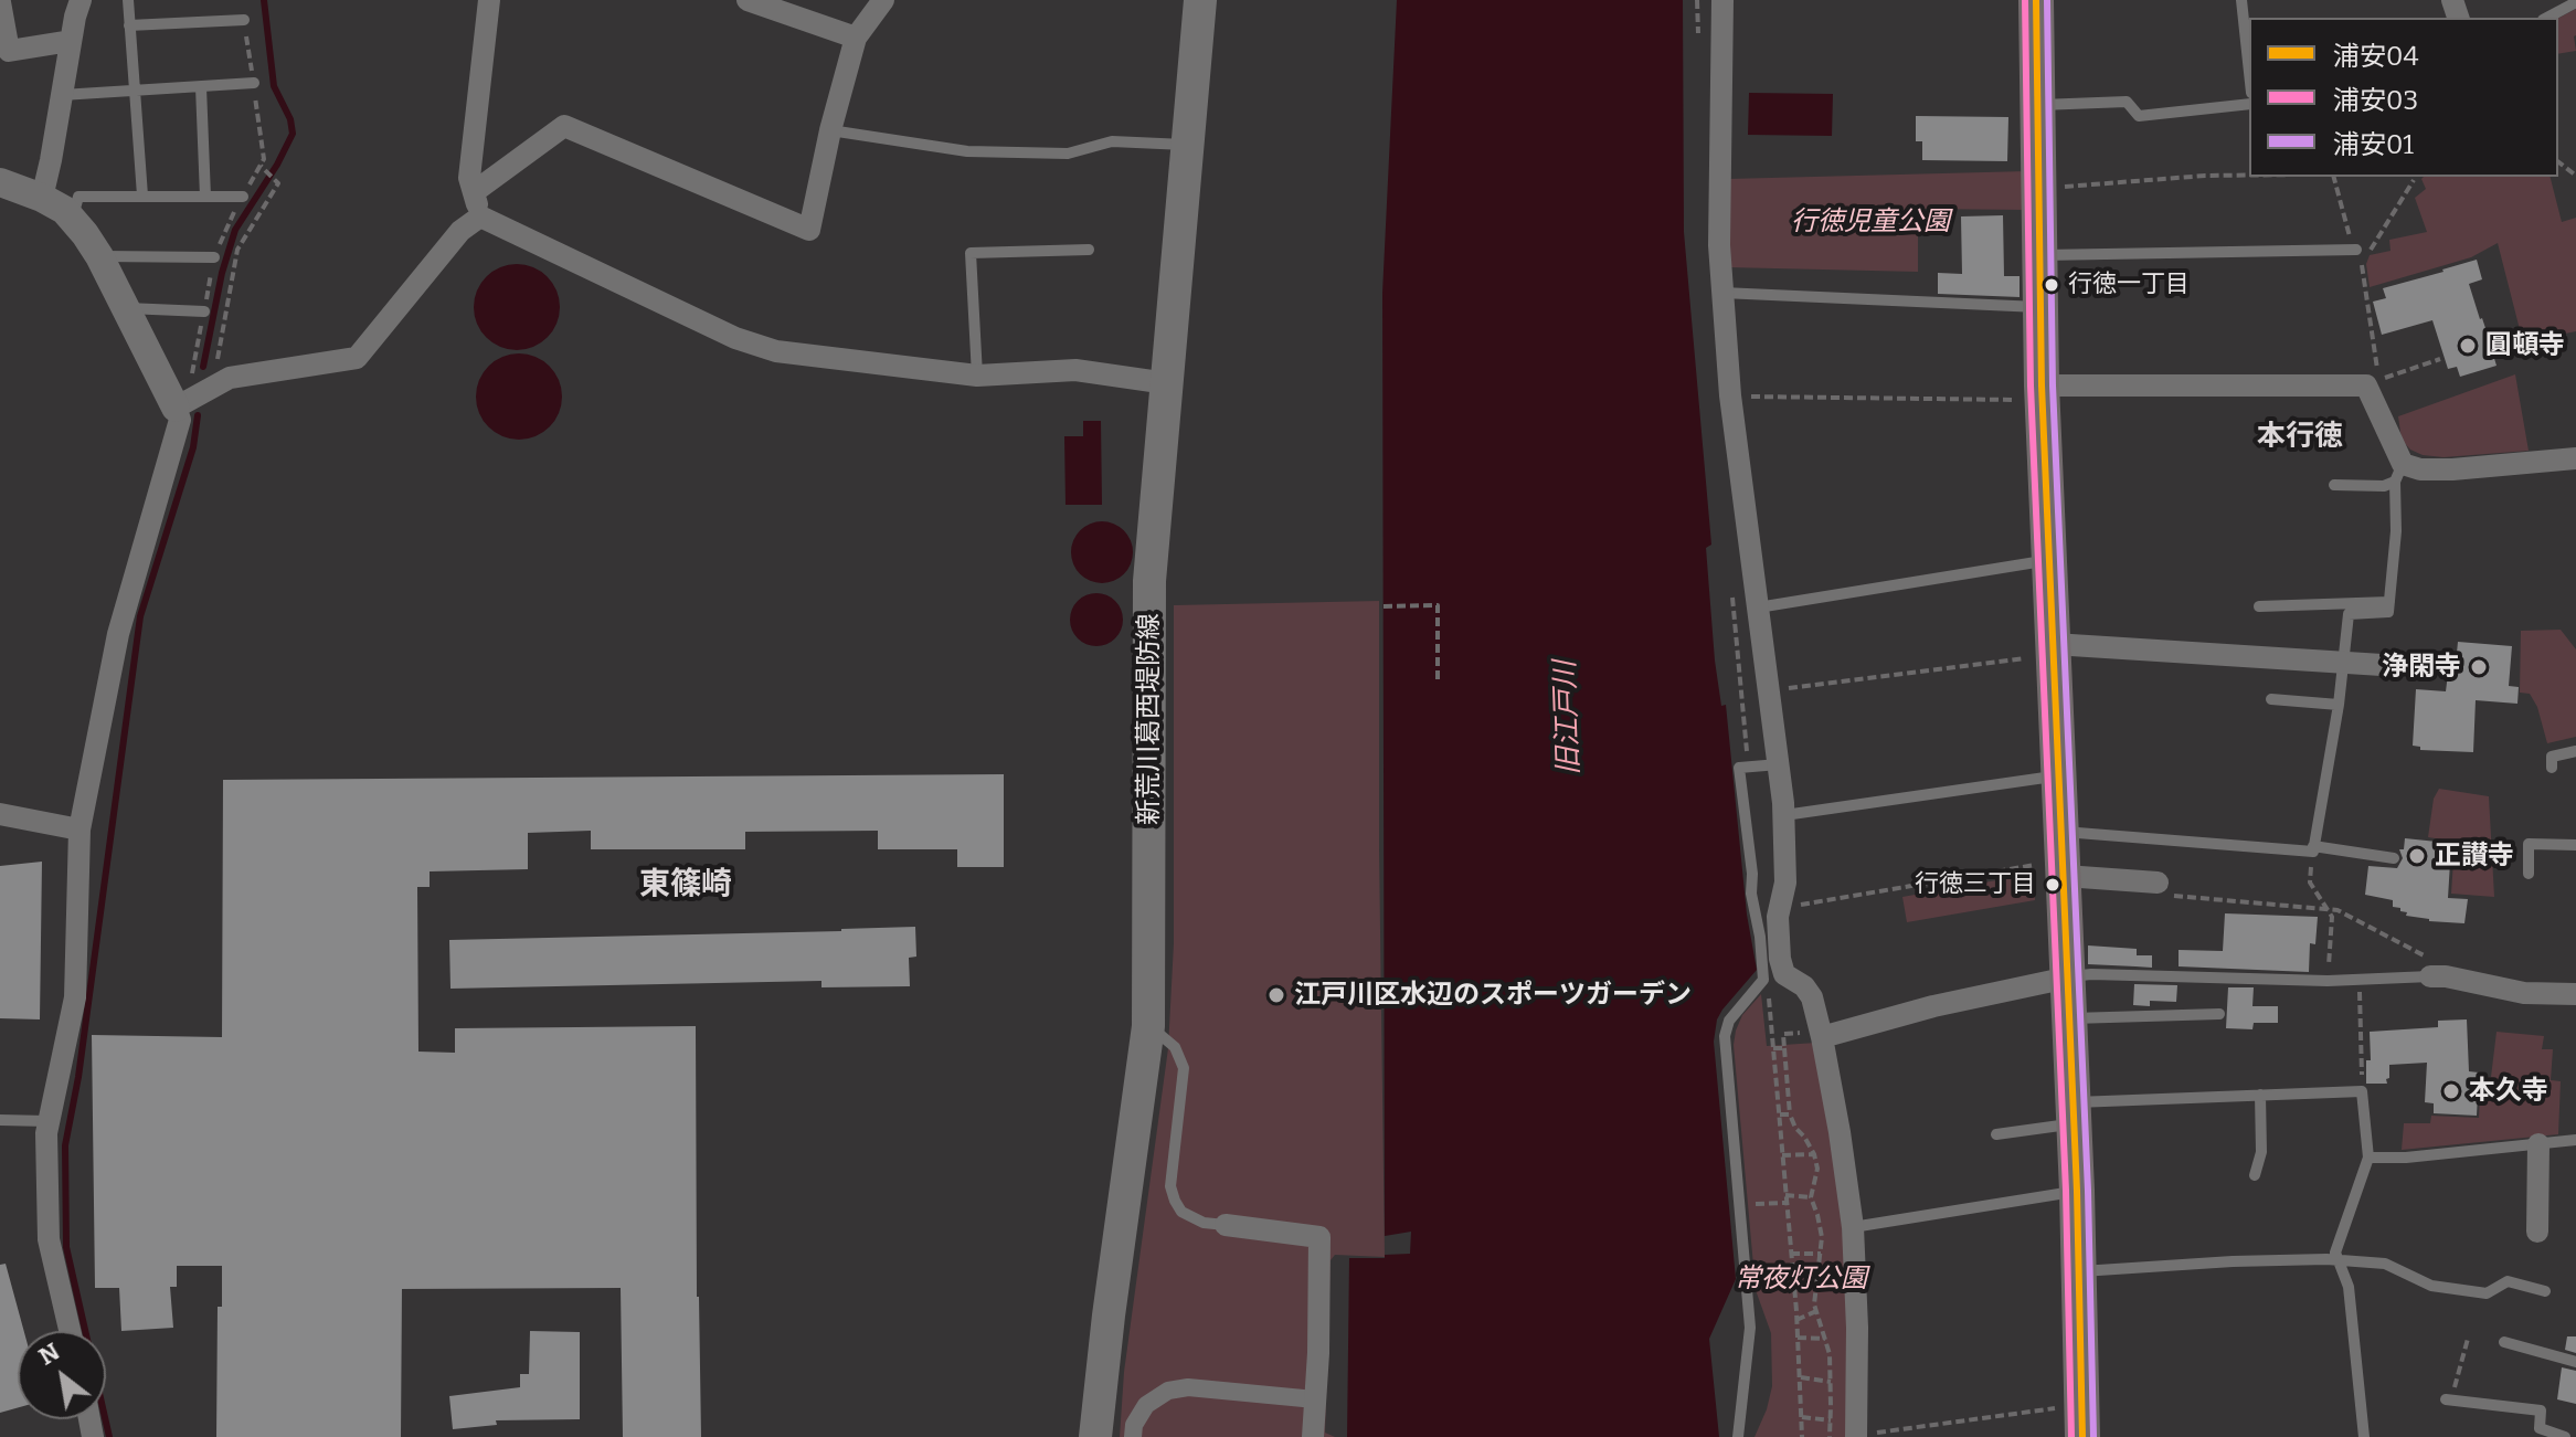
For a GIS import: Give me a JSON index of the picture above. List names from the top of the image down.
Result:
{
  "streets": {
    "main road": ["新荒川葛西堤防線"]
  },
  "districts": ["本行徳", "東篠崎"],
  "water": ["旧江戸川"],
  "parks": ["行徳児童公園", "常夜灯公園"],
  "places": [
    "行徳一丁目",
    "圓頓寺",
    "浄閑寺",
    "正讃寺",
    "行徳三丁目",
    "江戸川区水辺のスポーツガーデン",
    "本久寺"
  ],
  "lines": ["transit line 浦安04", "transit line 浦安03", "transit line 浦安01"],
  "legend": ["浦安04", "浦安03", "浦安01"],
  "north": "top left"
}
